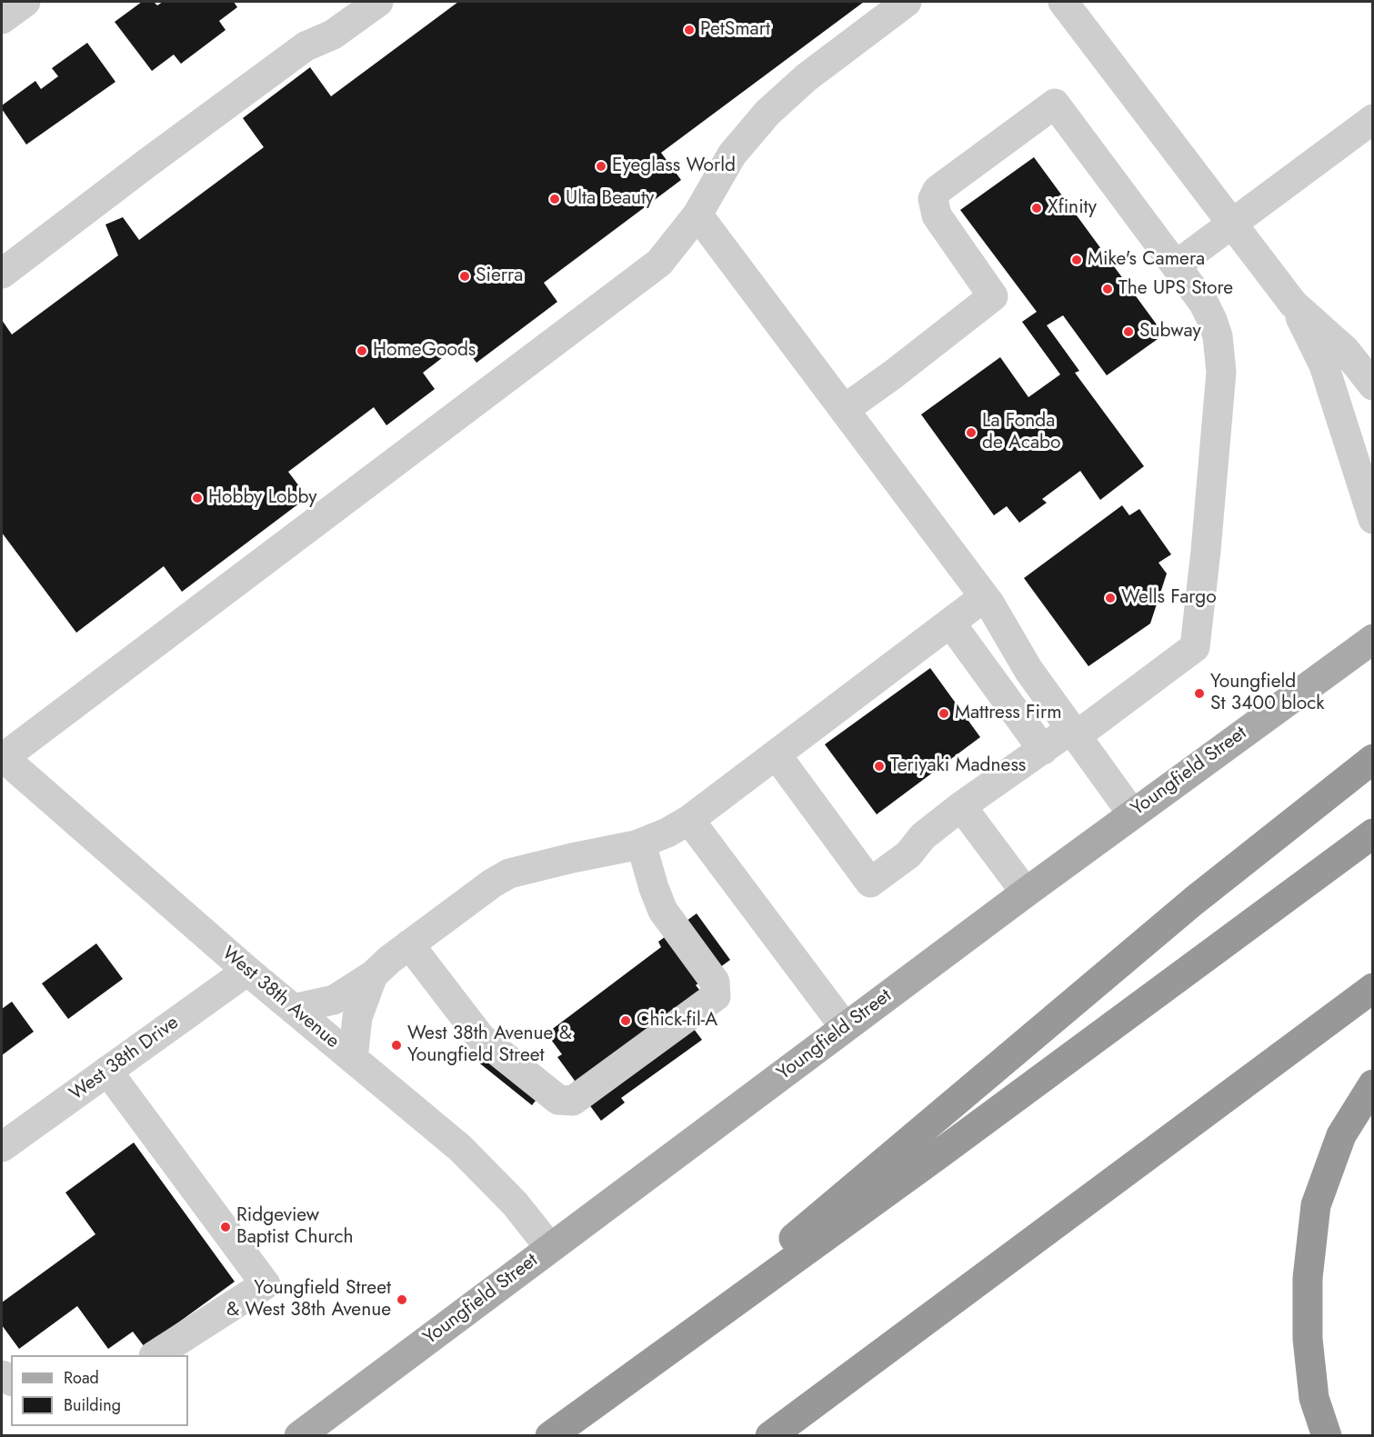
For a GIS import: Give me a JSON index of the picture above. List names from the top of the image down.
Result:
{
  "streets": {
    "main road": ["Youngfield Street"],
    "street": ["West 38th Avenue", "West 38th Drive"]
  },
  "crossings": [
    ["Youngfield Street", "West 38th Avenue"],
    ["West 38th Avenue", "West 38th Drive"]
  ],
  "places": [
    "PetSmart",
    "Eyeglass World",
    "Ulta Beauty",
    "Xfinity",
    "Mike's Camera",
    "Sierra",
    "The UPS Store",
    "Subway",
    "HomeGoods",
    "La Fonda de Acabo",
    "Hobby Lobby",
    "Wells Fargo",
    "Youngfield St 3400 block",
    "Mattress Firm",
    "Teriyaki Madness",
    "Chick-fil-A",
    "West 38th Avenue & Youngfield Street",
    "Ridgeview Baptist Church",
    "Youngfield Street & West 38th Avenue"
  ],
  "legend": ["Road", "Building"]
}
